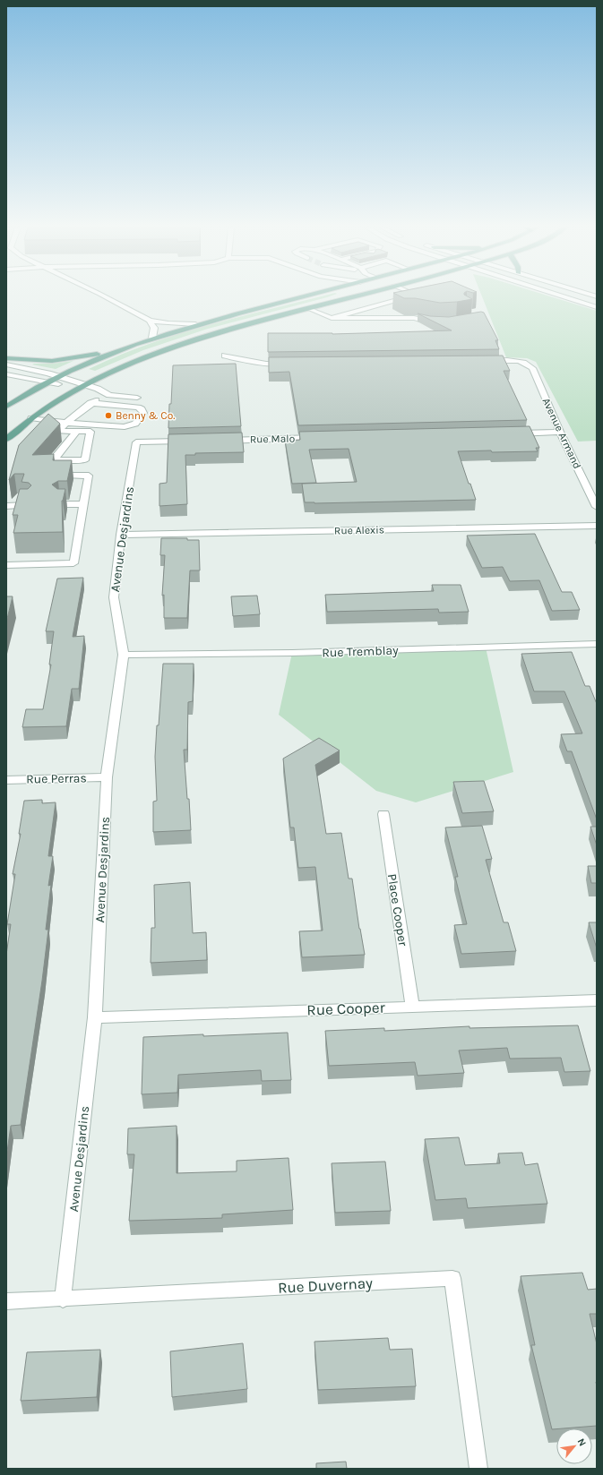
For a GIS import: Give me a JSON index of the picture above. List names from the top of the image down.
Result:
{
  "streets": {
    "street": [
      "Avenue Armand",
      "Rue Malo",
      "Rue Alexis",
      "Avenue Desjardins",
      "Rue Tremblay",
      "Rue Perras",
      "Place Cooper",
      "Rue Cooper",
      "Rue Duvernay"
    ]
  },
  "crossings": [
    ["Rue Alexis", "Avenue Desjardins"],
    ["Avenue Desjardins", "Rue Tremblay"],
    ["Avenue Desjardins", "Rue Perras"],
    ["Avenue Desjardins", "Rue Cooper"],
    ["Avenue Desjardins", "Rue Duvernay"],
    ["Place Cooper", "Rue Cooper"]
  ],
  "places": ["Benny & Co."],
  "north": "top right"
}
